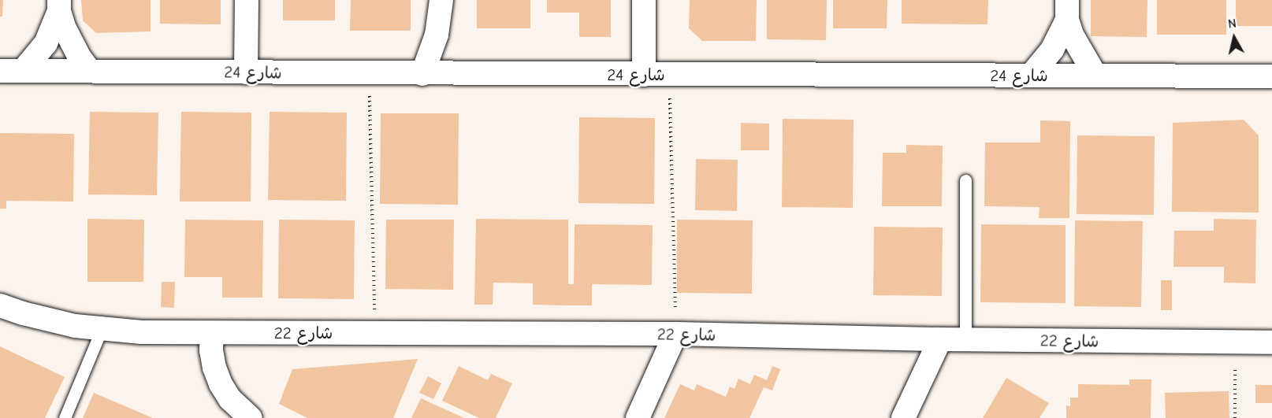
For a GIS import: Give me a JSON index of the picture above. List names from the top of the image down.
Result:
{
  "streets": {
    "street": ["شارع 24", "شارع 22"]
  },
  "north": "top"
}
